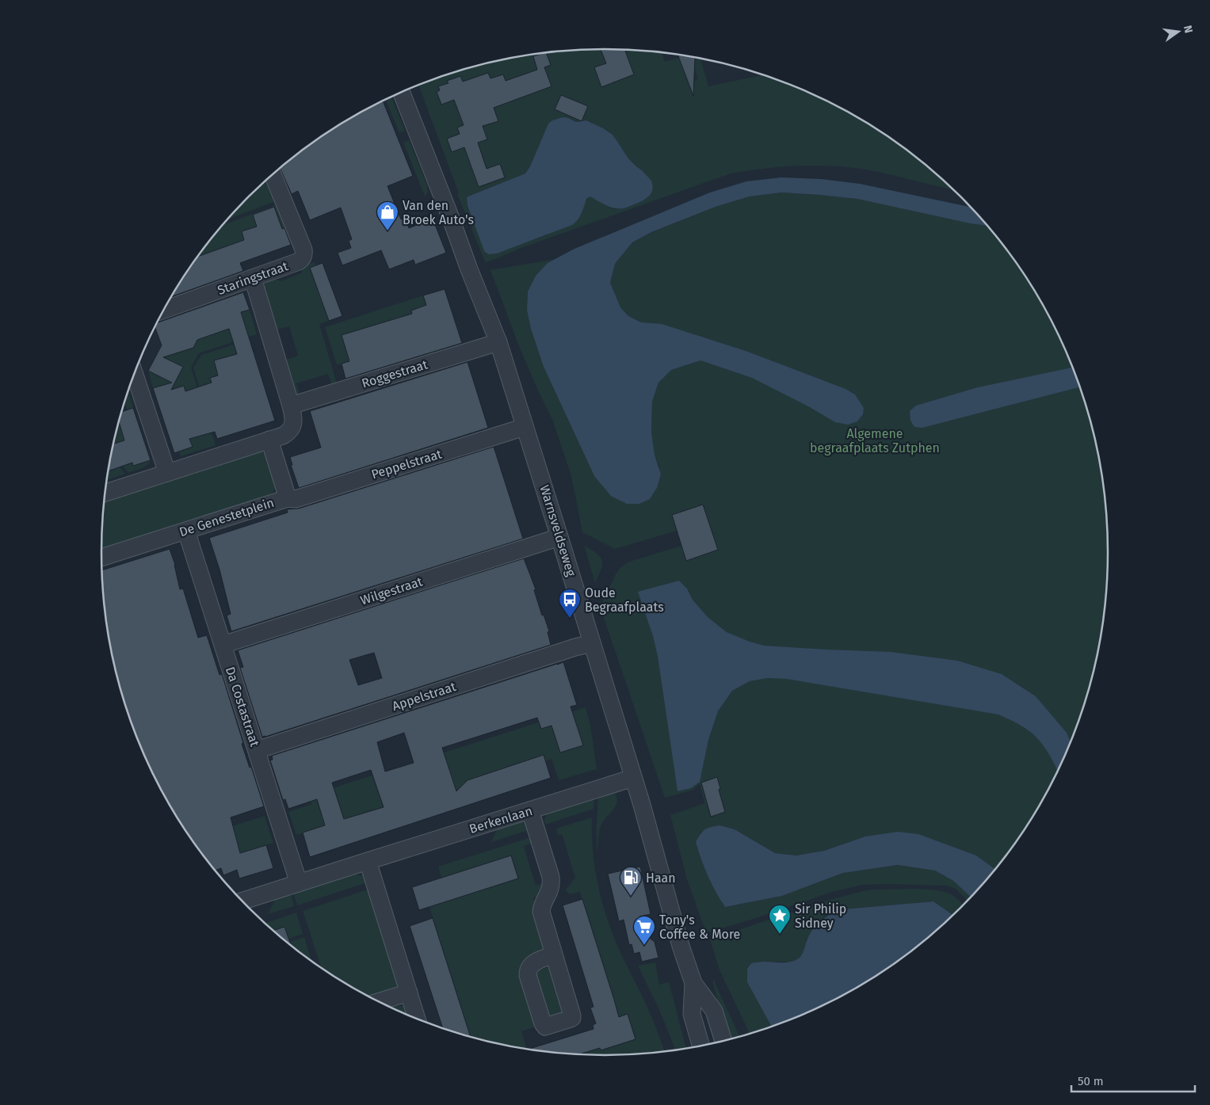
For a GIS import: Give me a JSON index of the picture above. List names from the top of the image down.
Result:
{
  "streets": {
    "street": [
      "Staringstraat",
      "Roggestraat",
      "Peppelstraat",
      "De Genestetplein",
      "Warnsveldseweg",
      "Wilgestraat",
      "Appelstraat",
      "Da Costastraat",
      "Berkenlaan"
    ]
  },
  "crossings": [
    ["Roggestraat", "Warnsveldseweg"],
    ["Peppelstraat", "De Genestetplein"],
    ["Peppelstraat", "Warnsveldseweg"],
    ["De Genestetplein", "Da Costastraat"],
    ["Warnsveldseweg", "Wilgestraat"],
    ["Warnsveldseweg", "Appelstraat"],
    ["Warnsveldseweg", "Berkenlaan"],
    ["Wilgestraat", "Da Costastraat"],
    ["Appelstraat", "Da Costastraat"],
    ["Da Costastraat", "Berkenlaan"]
  ],
  "parks": ["Algemene begraafplaats Zutphen"],
  "places": {
    "shop": ["Van den Broek Auto's"],
    "bus stop": ["Oude Begraafplaats"],
    "fuel station": ["Haan"],
    "place": ["Sir Philip Sidney"],
    "supermarket": ["Tony's Coffee & More"]
  },
  "scale_bar": "50 m",
  "north": "right"
}
